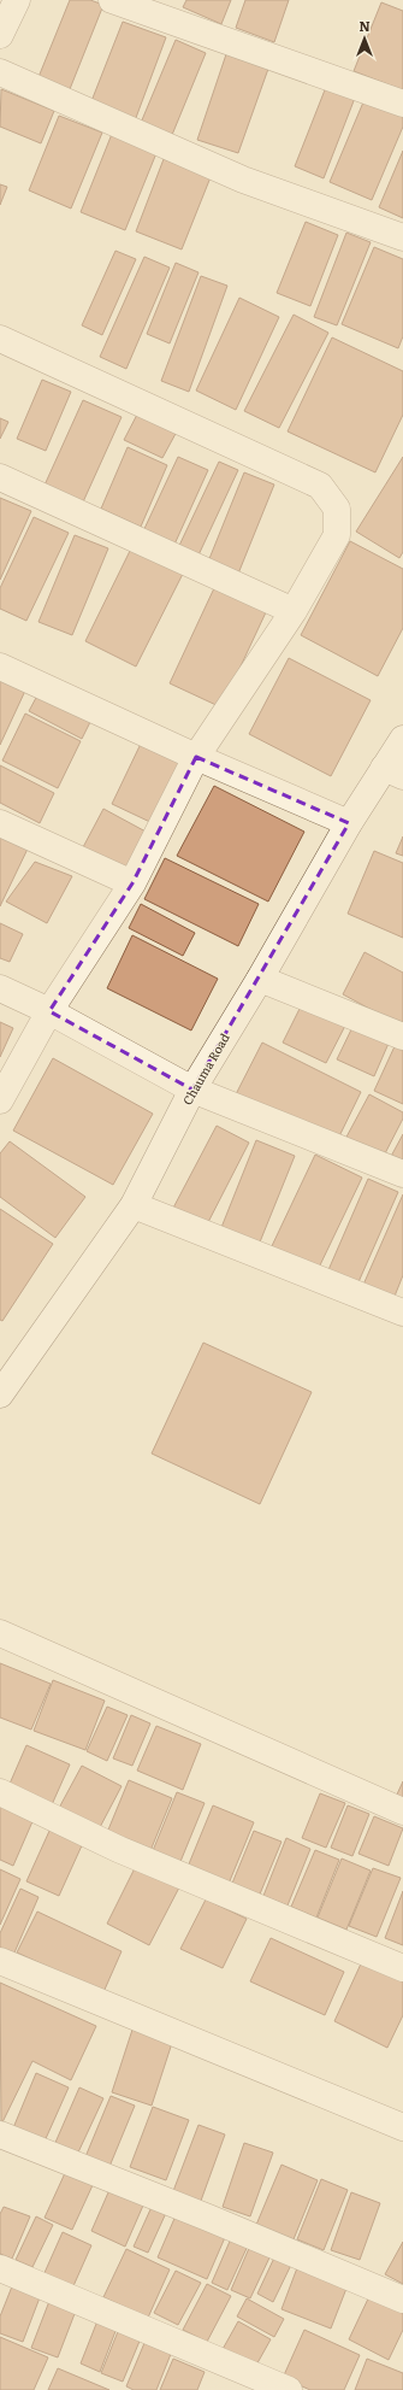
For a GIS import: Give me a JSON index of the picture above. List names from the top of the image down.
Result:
{
  "streets": {
    "street": ["Chauma Road"]
  },
  "north": "top"
}
